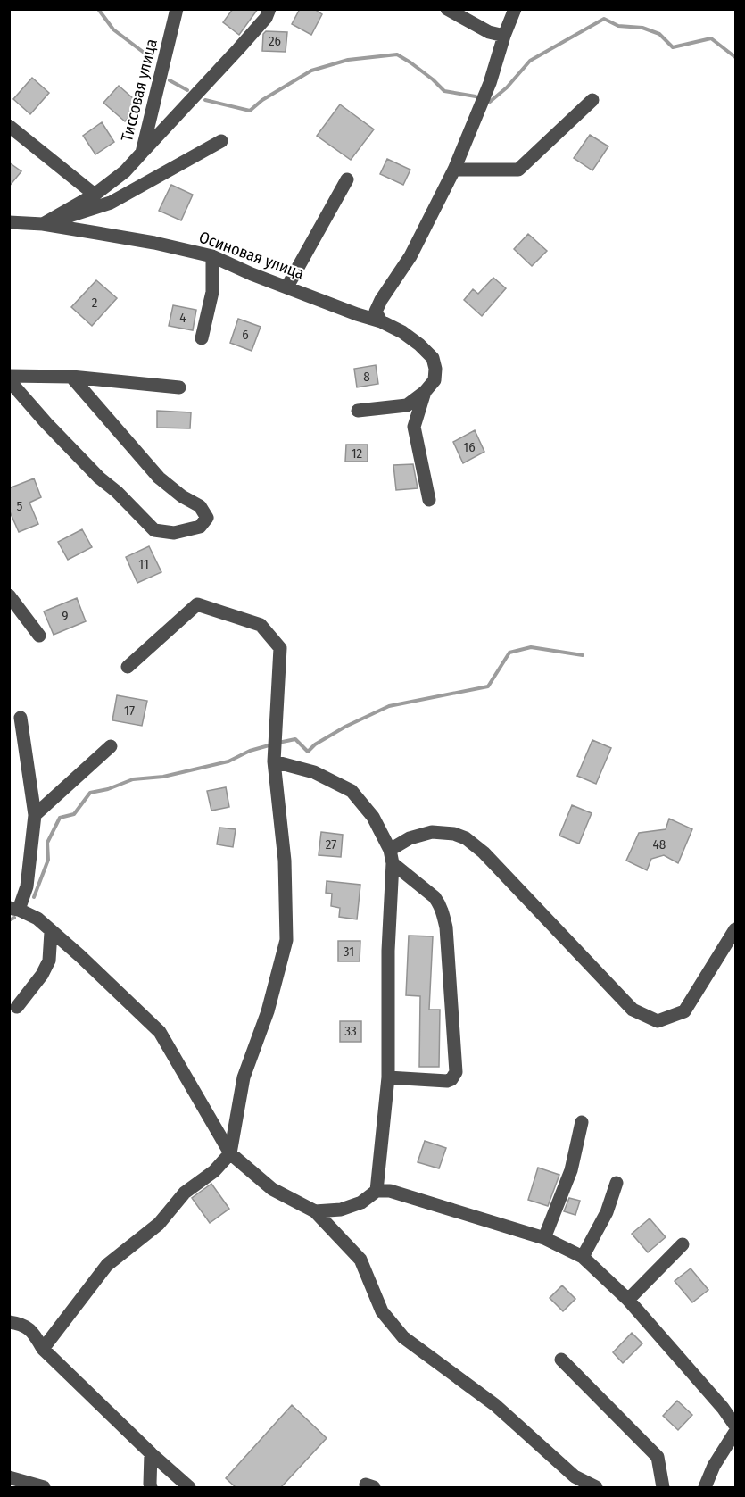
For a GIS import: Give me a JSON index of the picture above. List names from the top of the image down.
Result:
{
  "streets": {
    "street": ["Тиссовая улица", "Осиновая улица"]
  },
  "crossings": [
    ["Тиссовая улица", "Осиновая улица"]
  ],
  "house_numbers": [
    "26",
    "2",
    "4",
    "6",
    "8",
    "16",
    "12",
    "5",
    "11",
    "9",
    "17",
    "27",
    "48",
    "31",
    "33"
  ]
}
